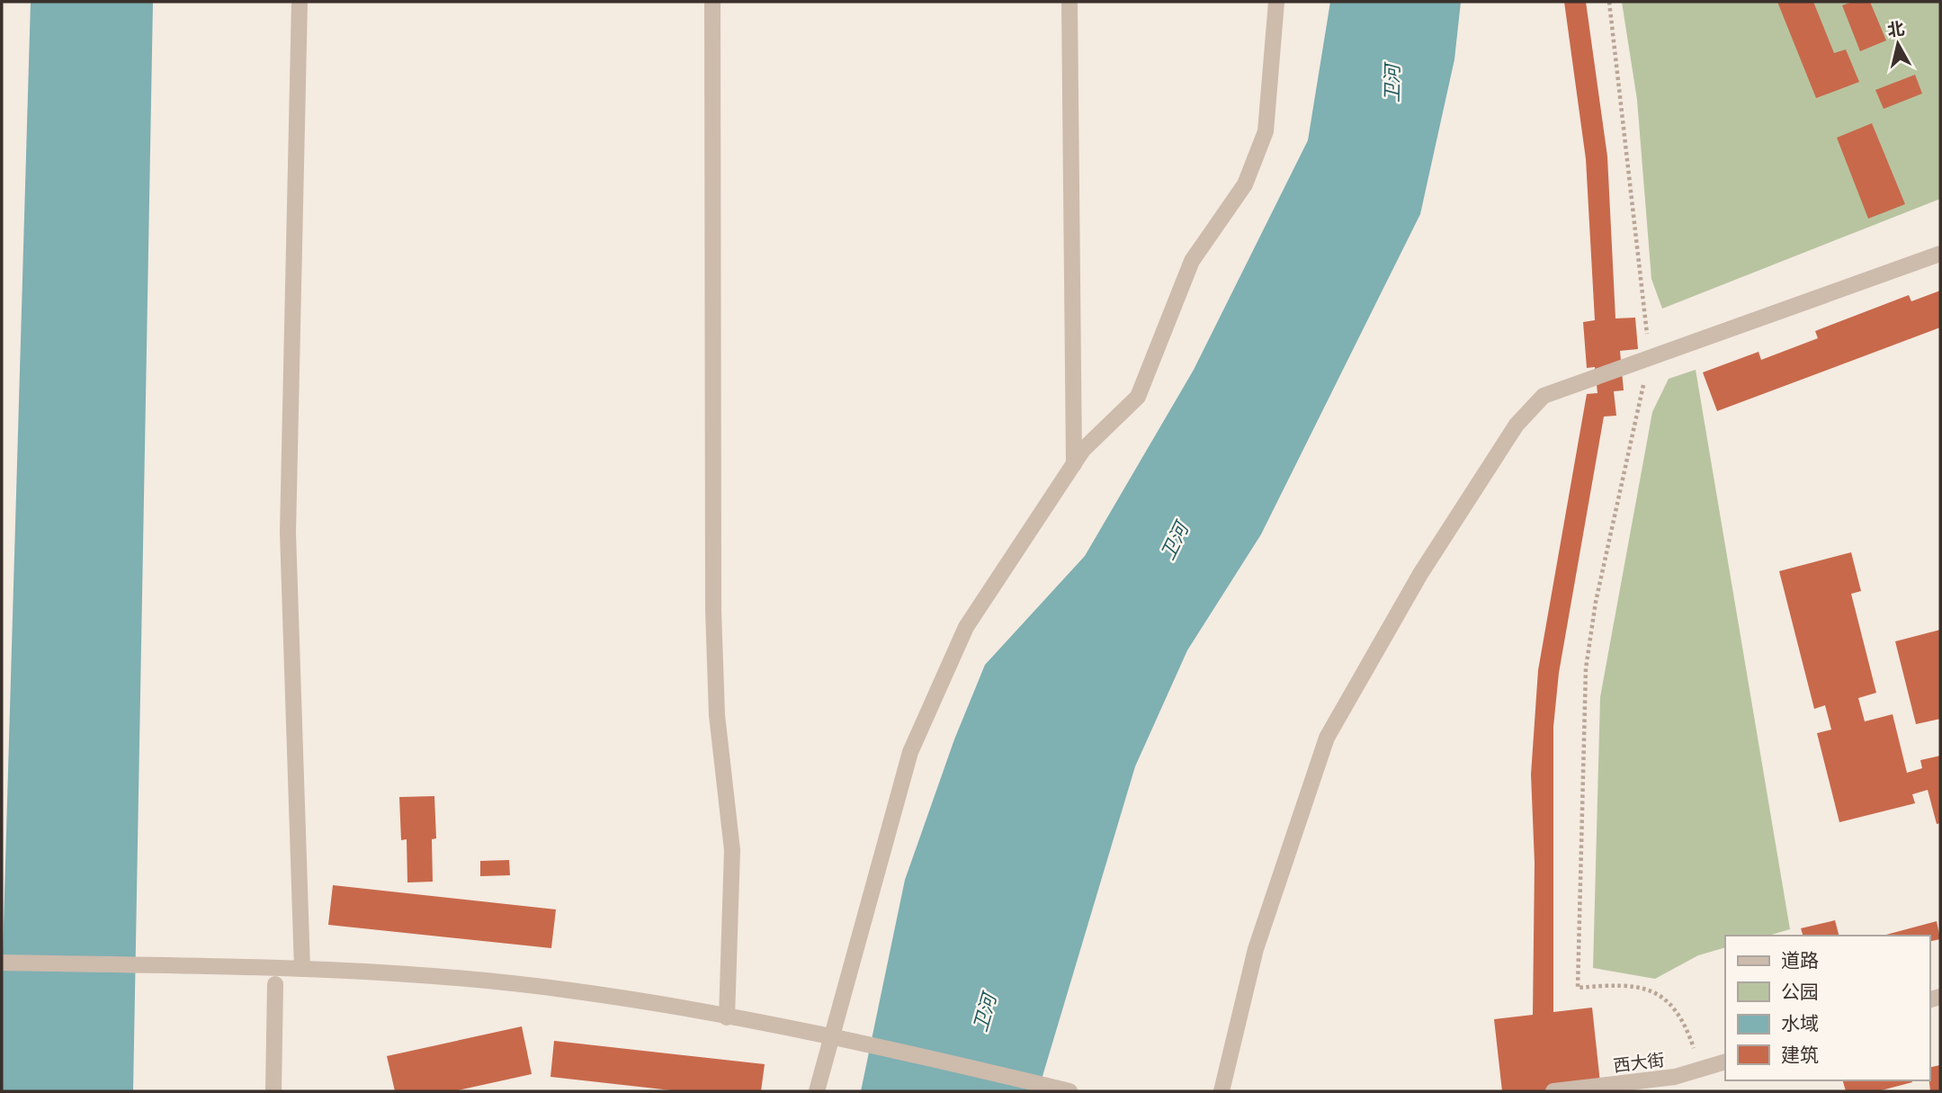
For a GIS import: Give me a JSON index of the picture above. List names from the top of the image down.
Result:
{
  "streets": {
    "street": ["西大街"]
  },
  "water": ["卫河"],
  "legend": [
    "道路",
    "公园",
    "水域",
    "建筑"
  ],
  "north": "top"
}
